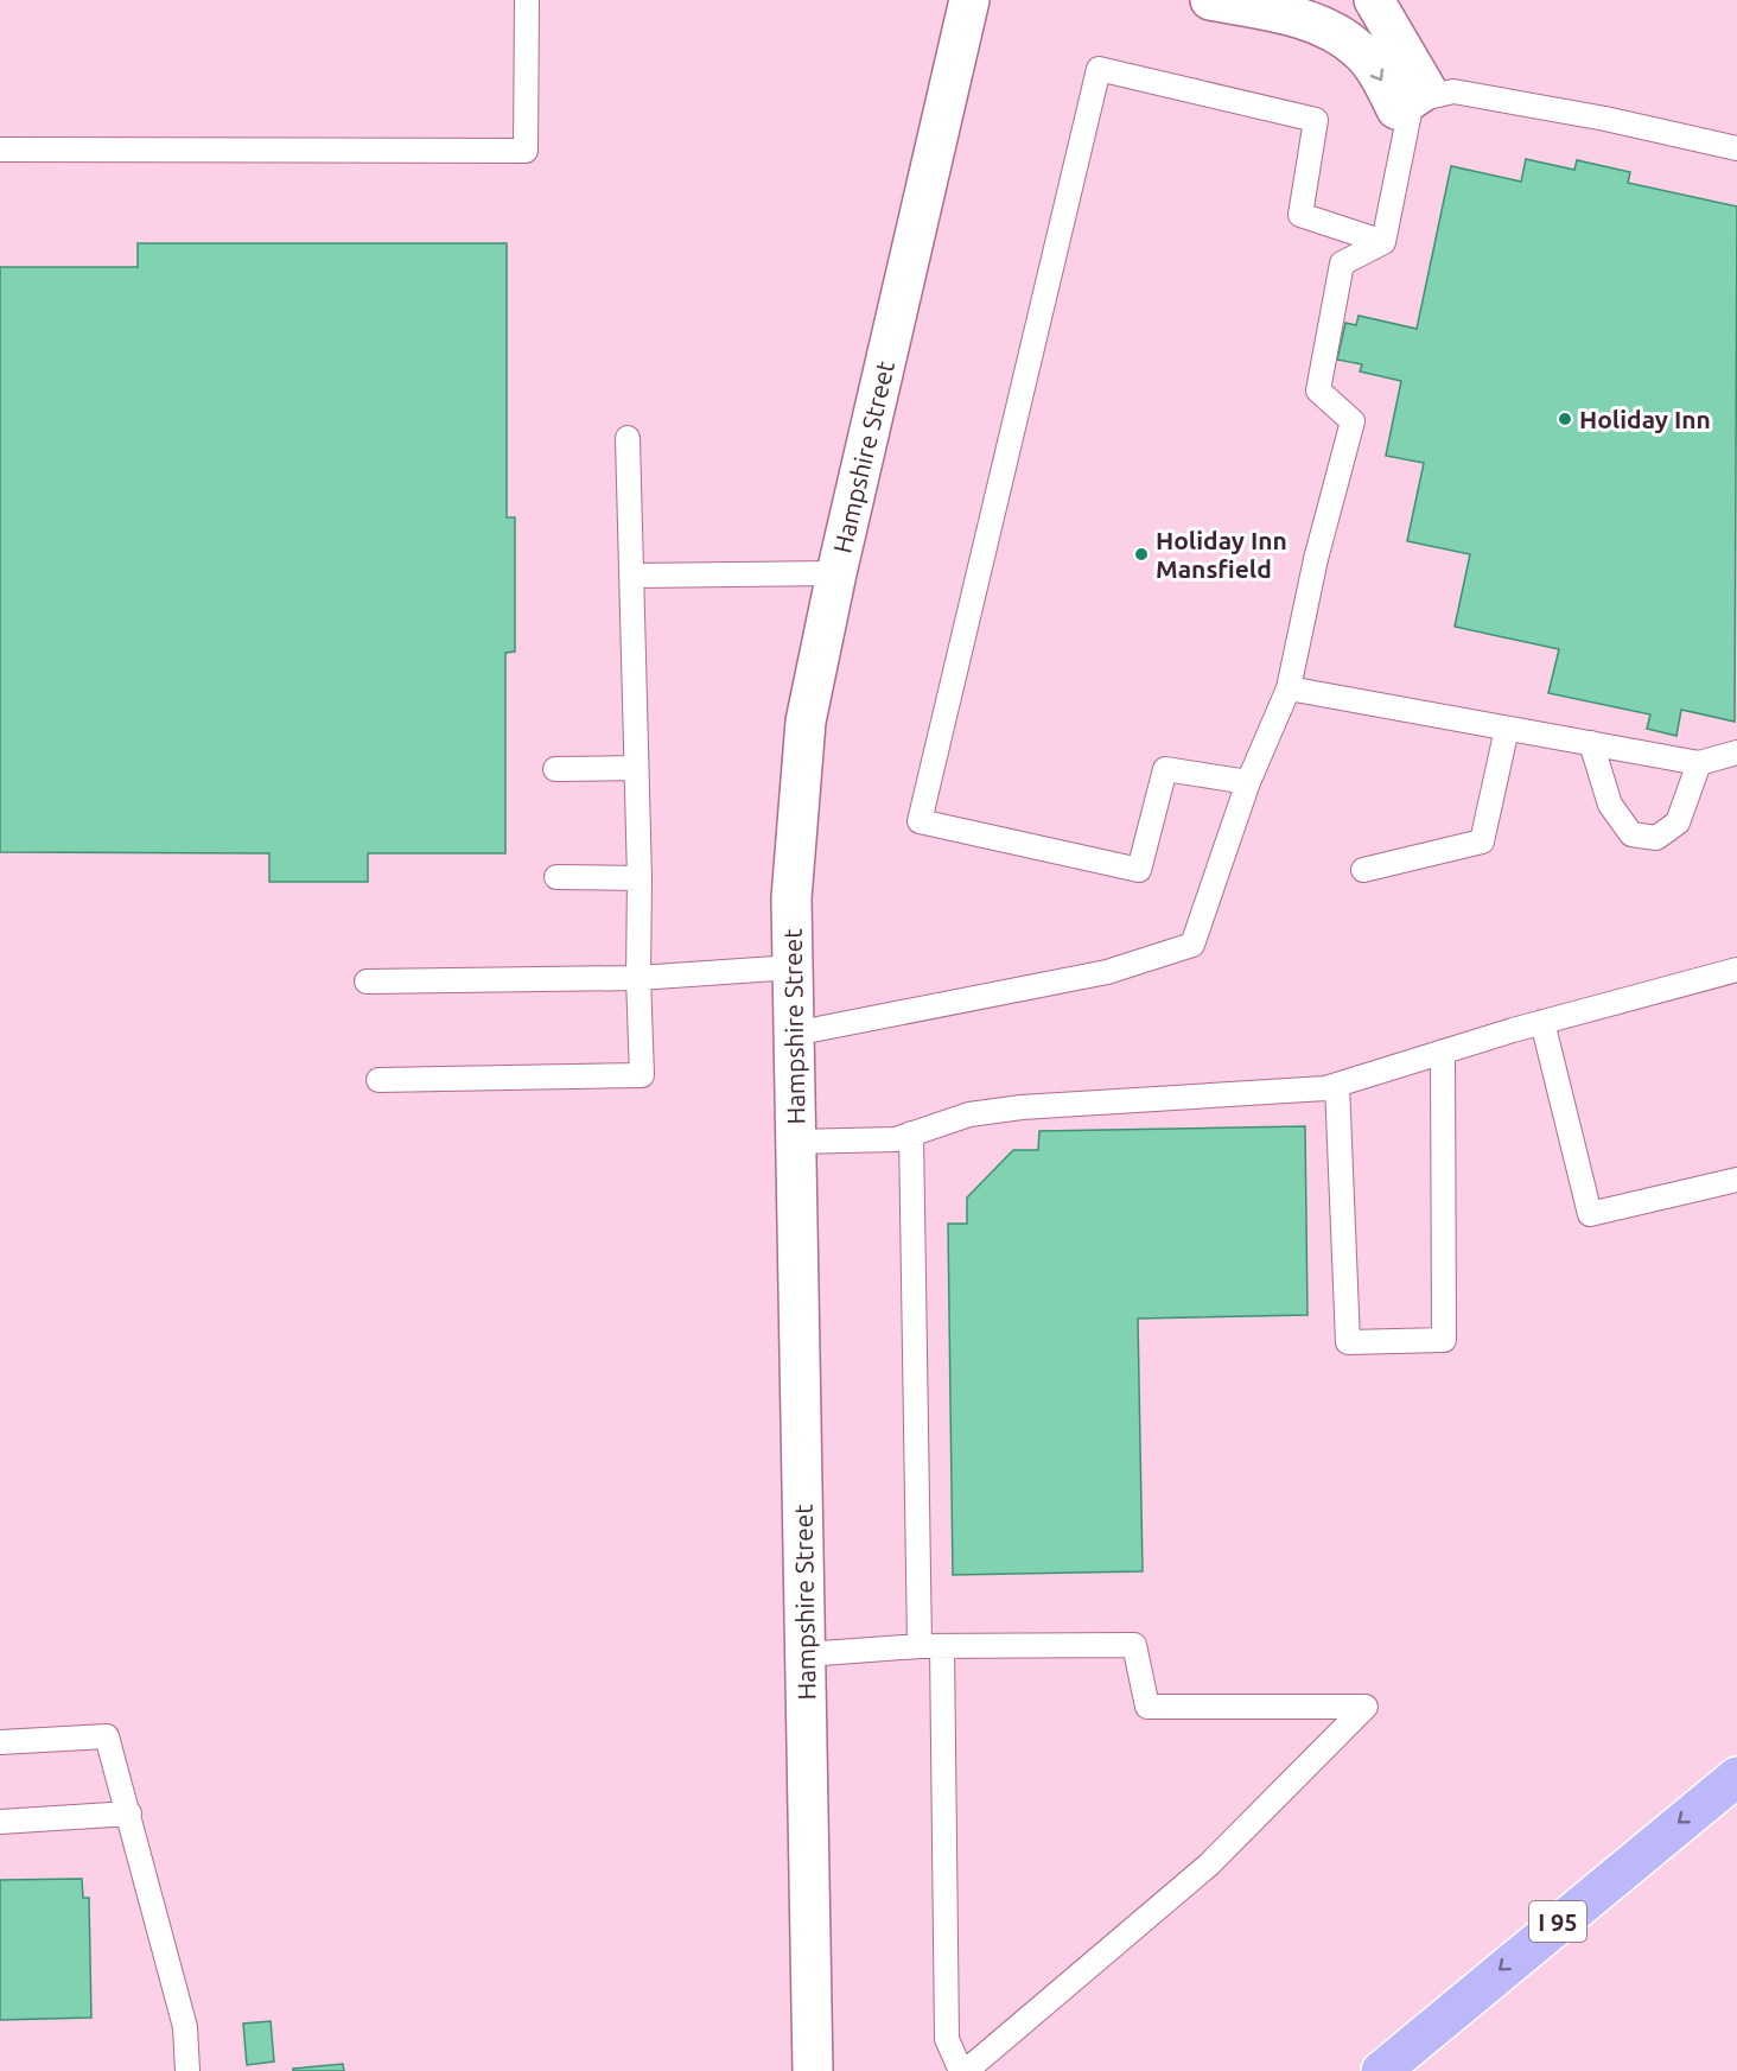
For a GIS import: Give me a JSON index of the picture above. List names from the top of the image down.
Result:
{
  "streets": {
    "highway": ["I 95"],
    "street": ["Hampshire Street"]
  },
  "places": ["Holiday Inn", "Holiday Inn Mansfield"]
}
